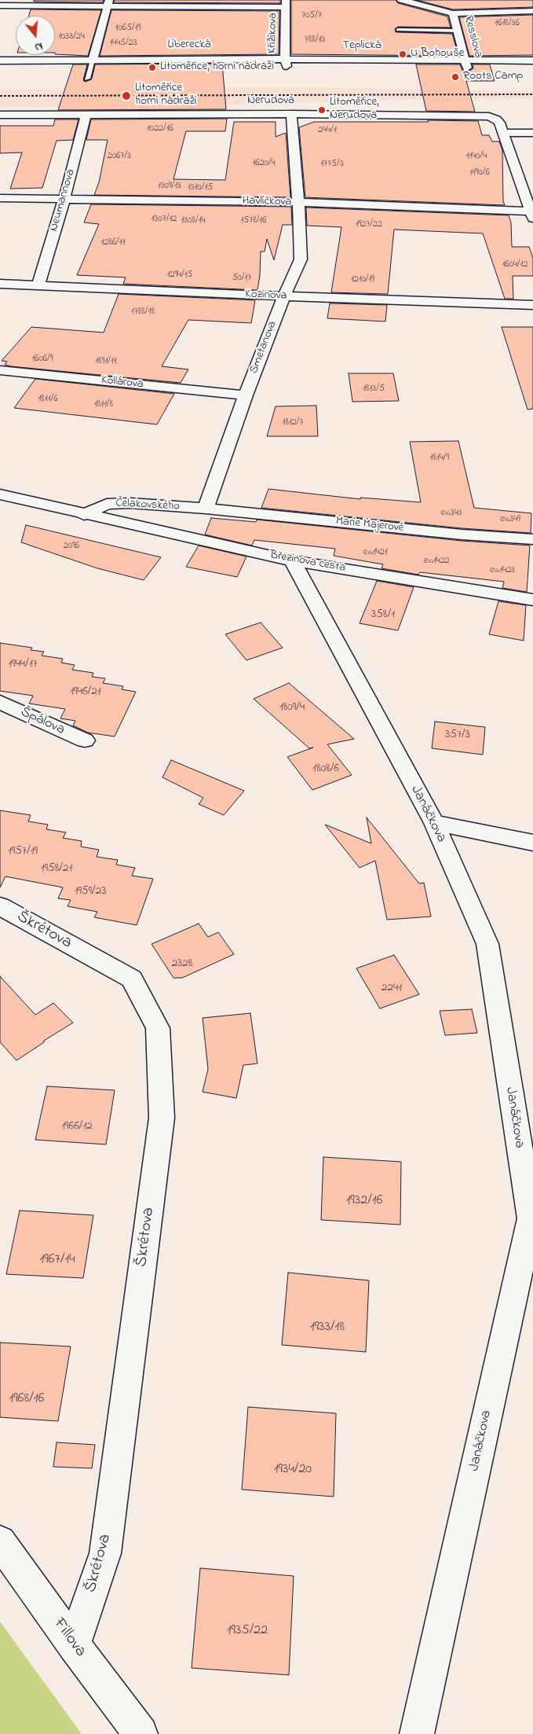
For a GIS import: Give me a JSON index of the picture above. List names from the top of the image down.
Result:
{
  "streets": {
    "street": [
      "Křižíkova",
      "Resslova",
      "Liberecká",
      "Teplická",
      "Nerudova",
      "Neumannova",
      "Havlíčkova",
      "Kozinova",
      "Smetanova",
      "Kollárova",
      "Čelakovského",
      "Marie Majerové",
      "Březinova cesta",
      "Špálova",
      "Janáčkova",
      "Škrétova",
      "Fillova"
    ]
  },
  "crossings": [
    ["Křižíkova", "Liberecká"],
    ["Křižíkova", "Teplická"],
    ["Resslova", "Teplická"],
    ["Liberecká", "Teplická"],
    ["Nerudova", "Neumannova"],
    ["Nerudova", "Smetanova"],
    ["Neumannova", "Havlíčkova"],
    ["Neumannova", "Kozinova"],
    ["Havlíčkova", "Smetanova"],
    ["Kozinova", "Smetanova"],
    ["Smetanova", "Kollárova"],
    ["Smetanova", "Čelakovského"],
    ["Smetanova", "Marie Majerové"],
    ["Čelakovského", "Marie Majerové"],
    ["Čelakovského", "Březinova cesta"],
    ["Březinova cesta", "Janáčkova"],
    ["Škrétova", "Fillova"]
  ],
  "places": [
    "U Bohouše",
    "Litoměřice, horní nádraží",
    "Roots Camp",
    "Litoměřice horní nádraží",
    "Litoměřice, Nerudova"
  ],
  "house_numbers": [
    "705/7",
    "1618/36",
    "1065/19",
    "1033/24",
    "788/13",
    "1445/23",
    "1022/16",
    "244/1",
    "2067/3",
    "1140/4",
    "1620/4",
    "1775/3",
    "1190/6",
    "1309/13",
    "1310/15",
    "1307/12",
    "1308/14",
    "1578/16",
    "1927/22",
    "1286/11",
    "1604/12",
    "1294/15",
    "50/17",
    "1210/19",
    "1788/18",
    "1606/9",
    "1891/11",
    "1813/5",
    "1811/6",
    "1811/8",
    "1812/7",
    "1814/9",
    "ev.343",
    "ev.349",
    "2096",
    "ev.1421",
    "ev.1422",
    "ev.1423",
    "358/1",
    "1944/17",
    "1946/21",
    "1809/4",
    "357/3",
    "1808/6",
    "1957/19",
    "1958/21",
    "1959/23",
    "2328",
    "2241",
    "1966/12",
    "1932/16",
    "1967/14",
    "1933/18",
    "1968/16",
    "1934/20",
    "1935/22"
  ],
  "north": "bottom"
}
